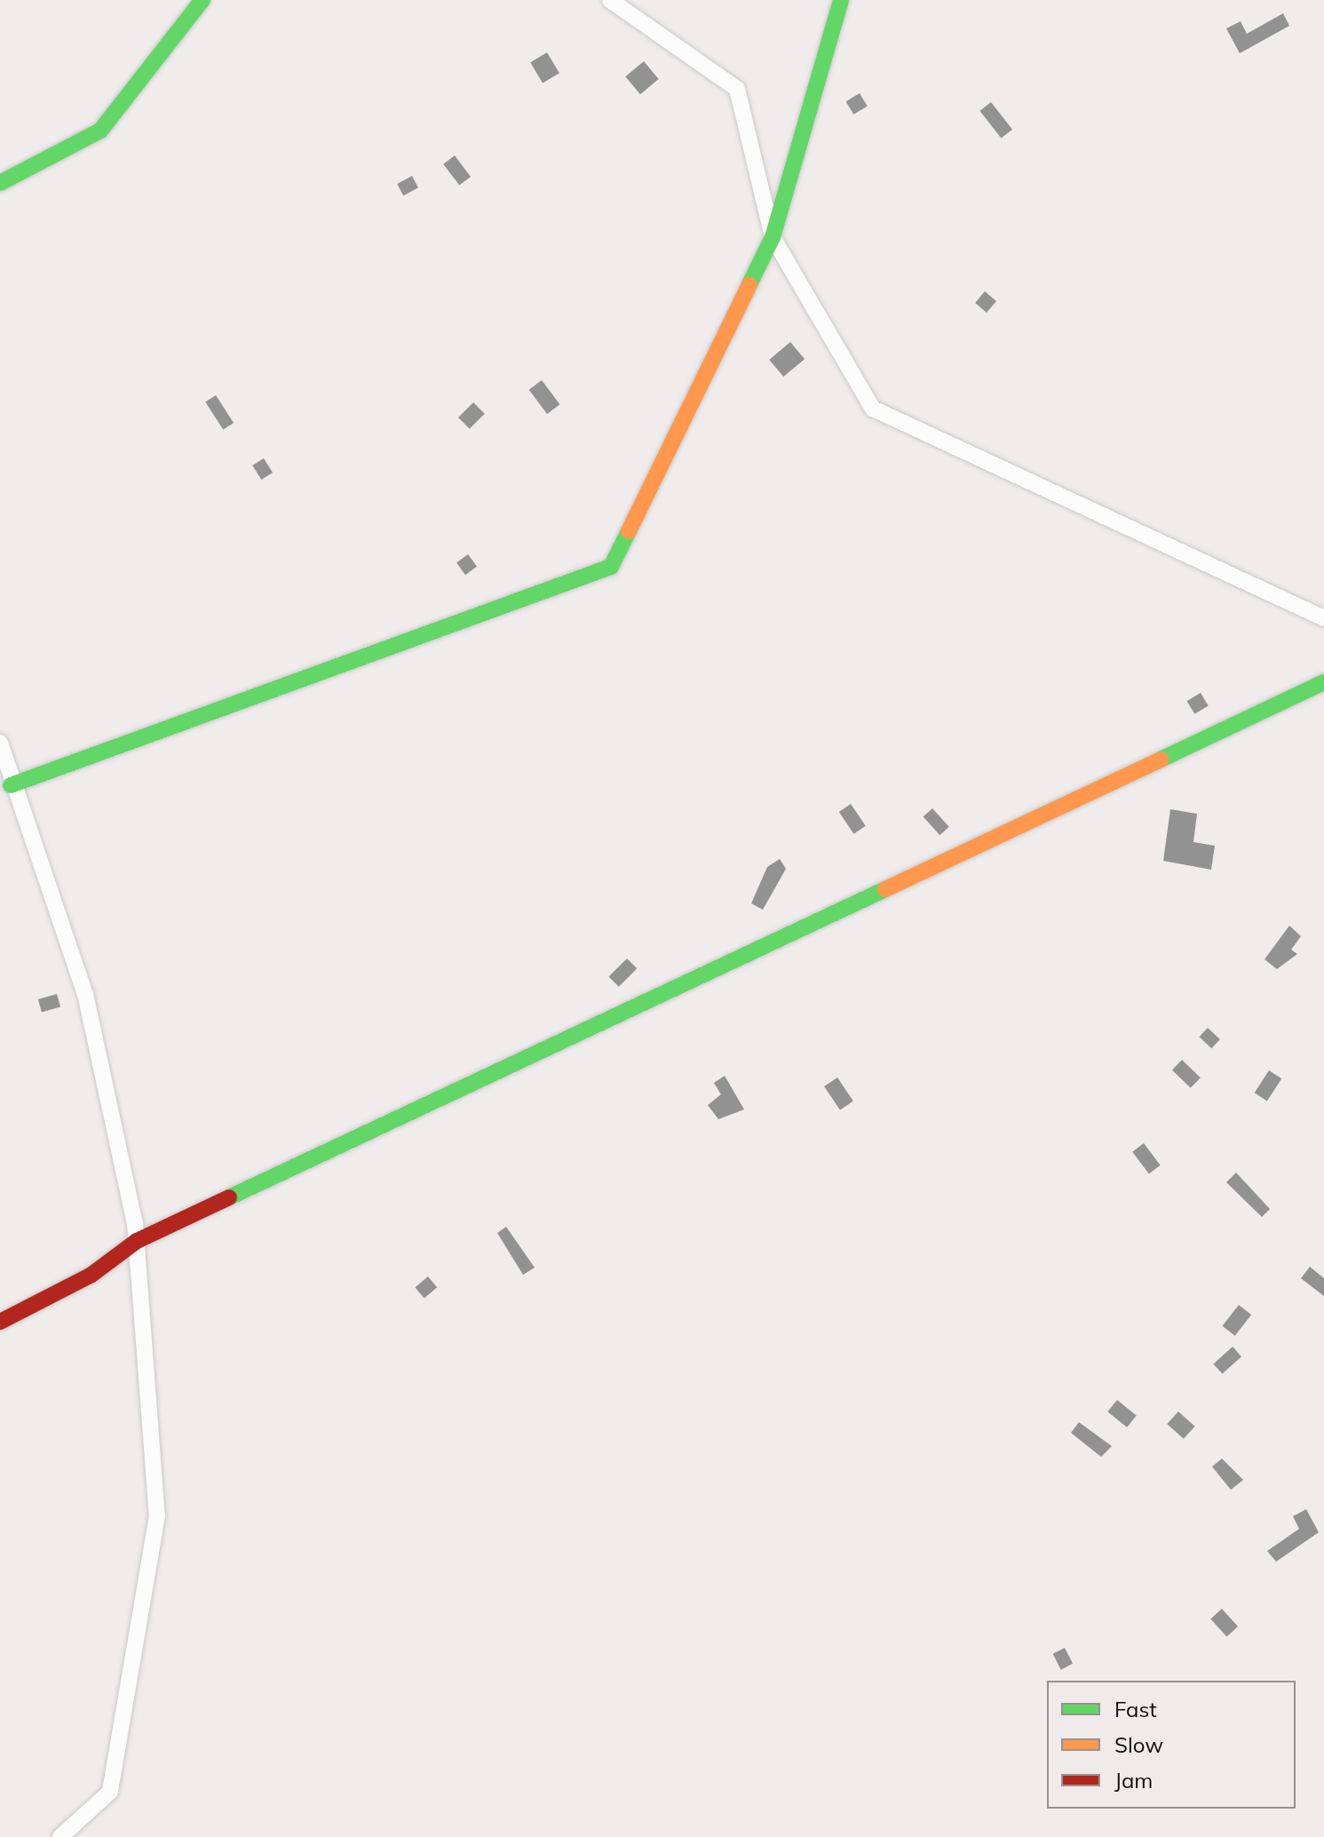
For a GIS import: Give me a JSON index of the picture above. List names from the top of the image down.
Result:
{
  "legend": ["Fast", "Slow", "Jam"]
}
